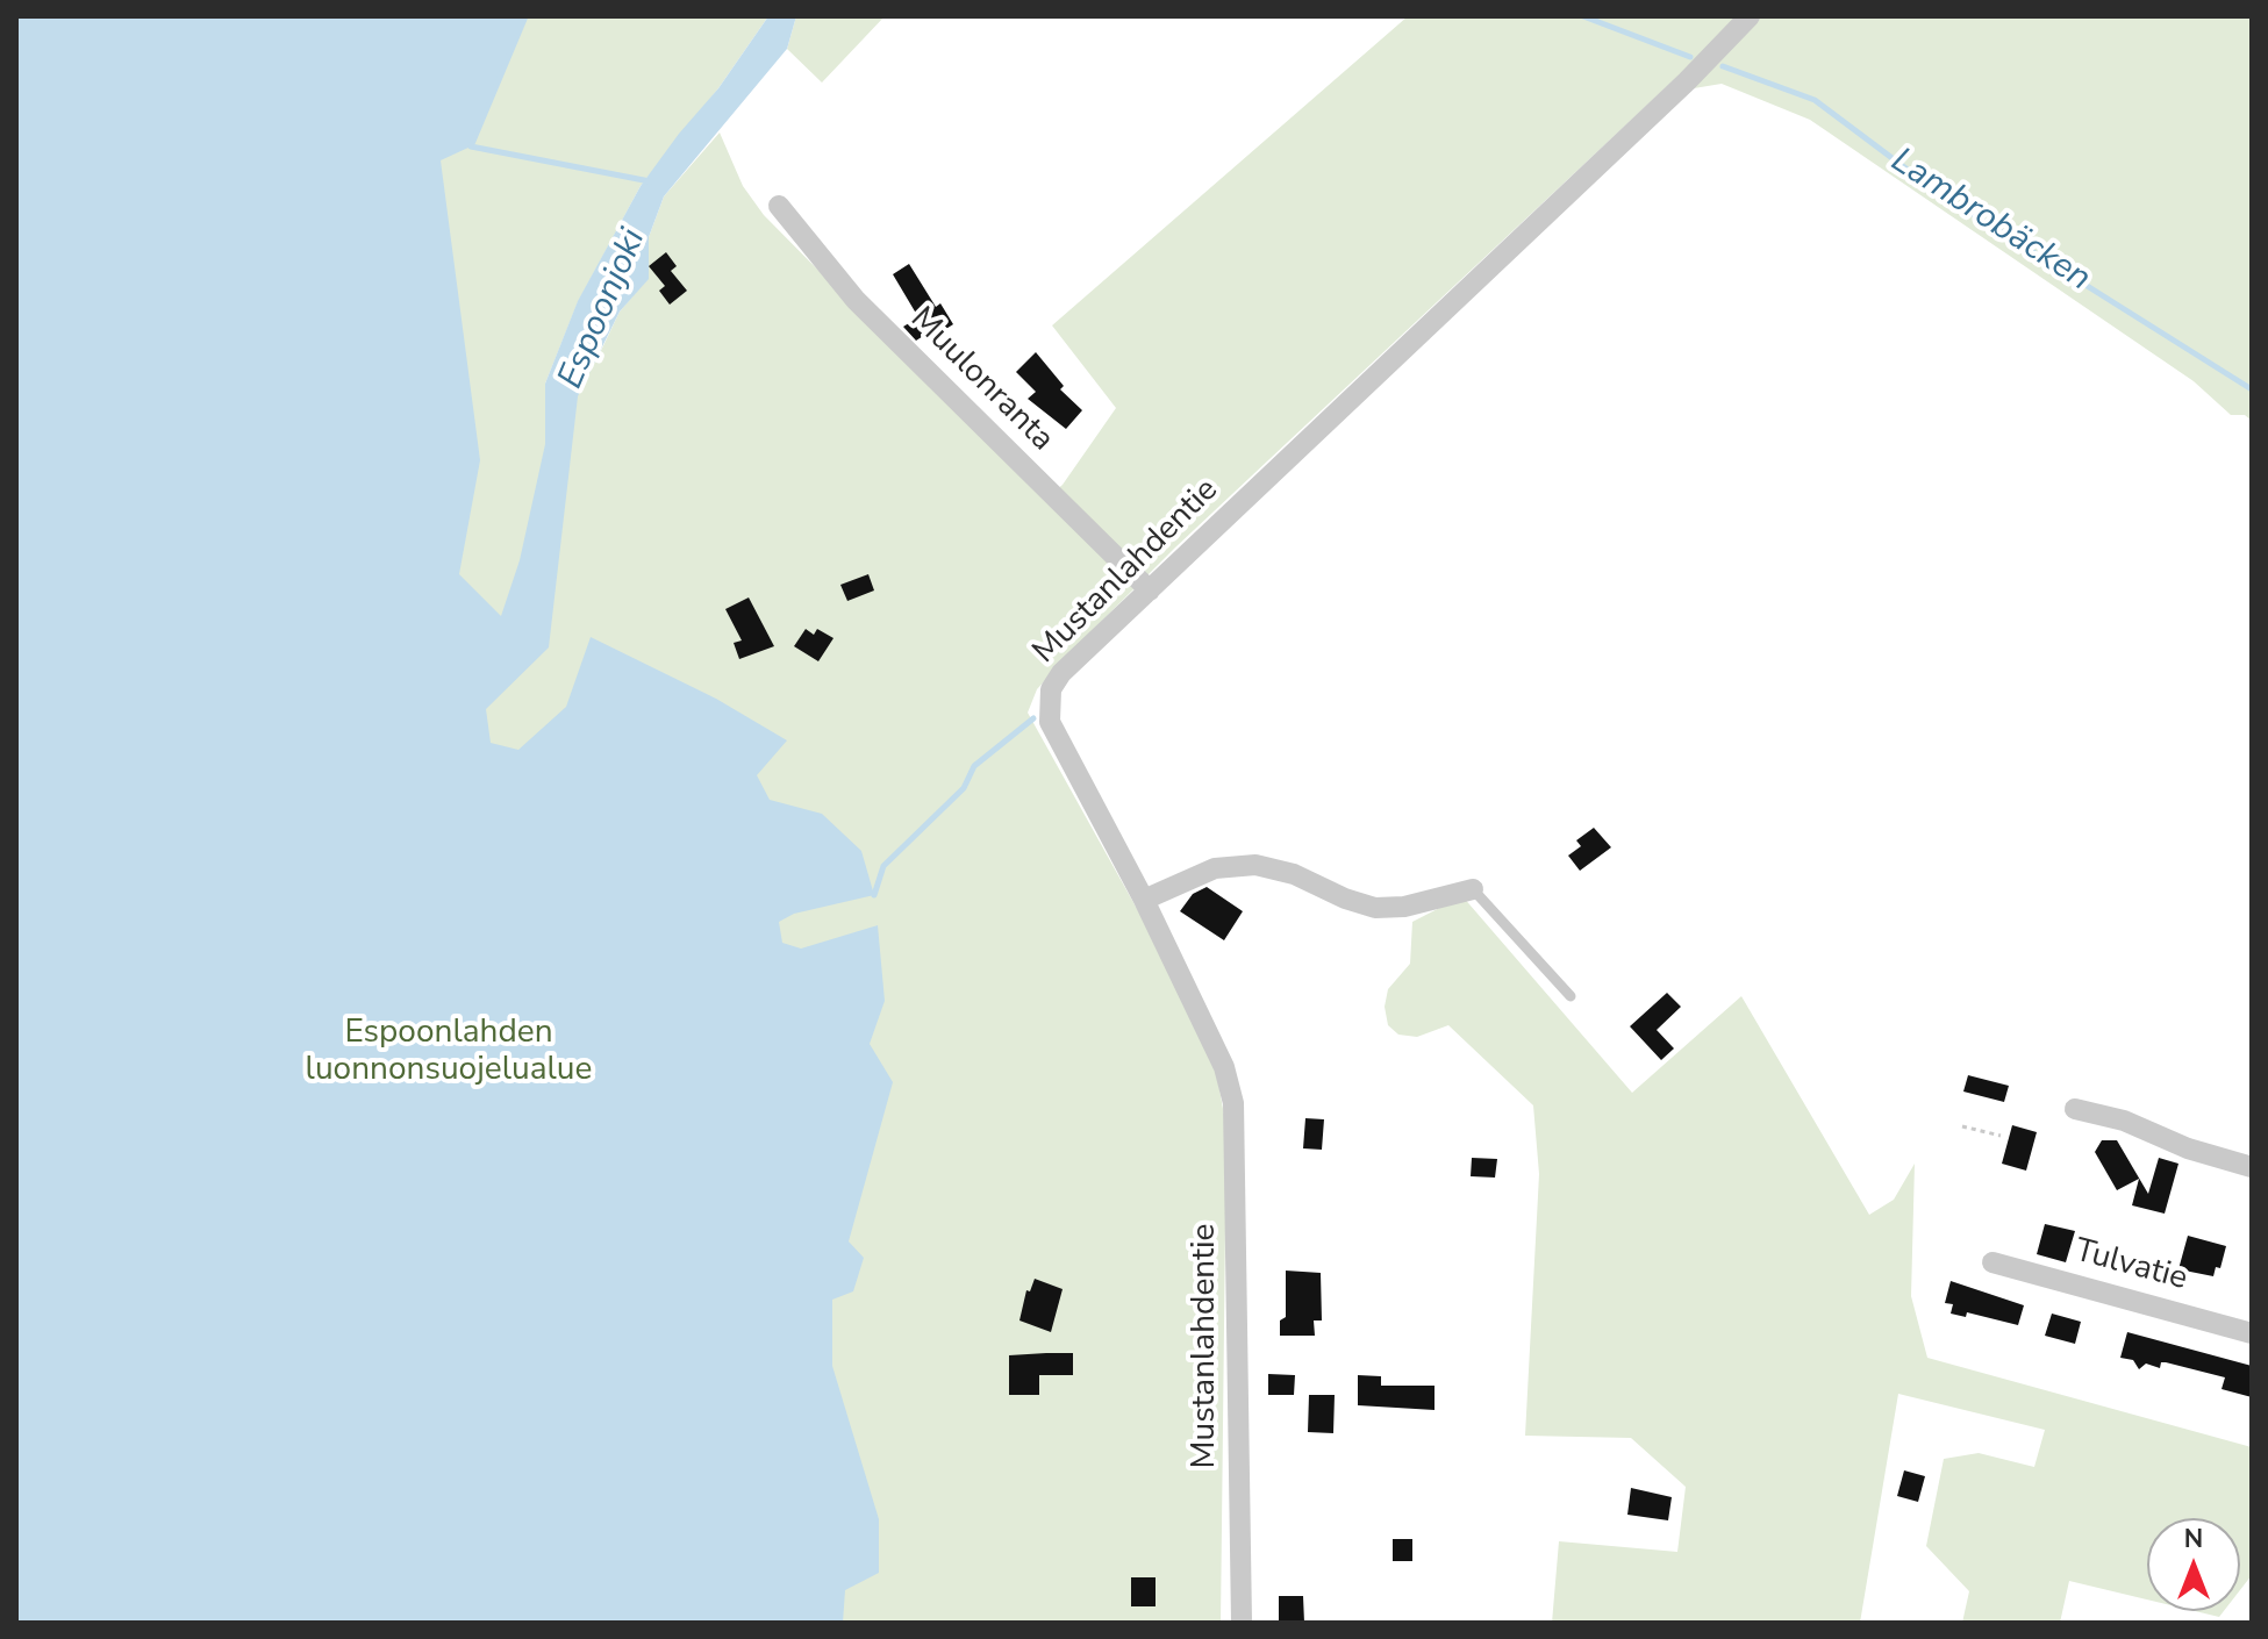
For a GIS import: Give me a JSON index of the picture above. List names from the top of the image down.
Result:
{
  "streets": {
    "street": ["Muulonranta", "Mustanlahdentie", "Tulvatie"]
  },
  "crossings": [
    ["Muulonranta", "Mustanlahdentie"]
  ],
  "water": ["Lambrobäcken", "Espoonjoki"],
  "parks": ["Espoonlahden luonnonsuojelualue"],
  "north": "top"
}
